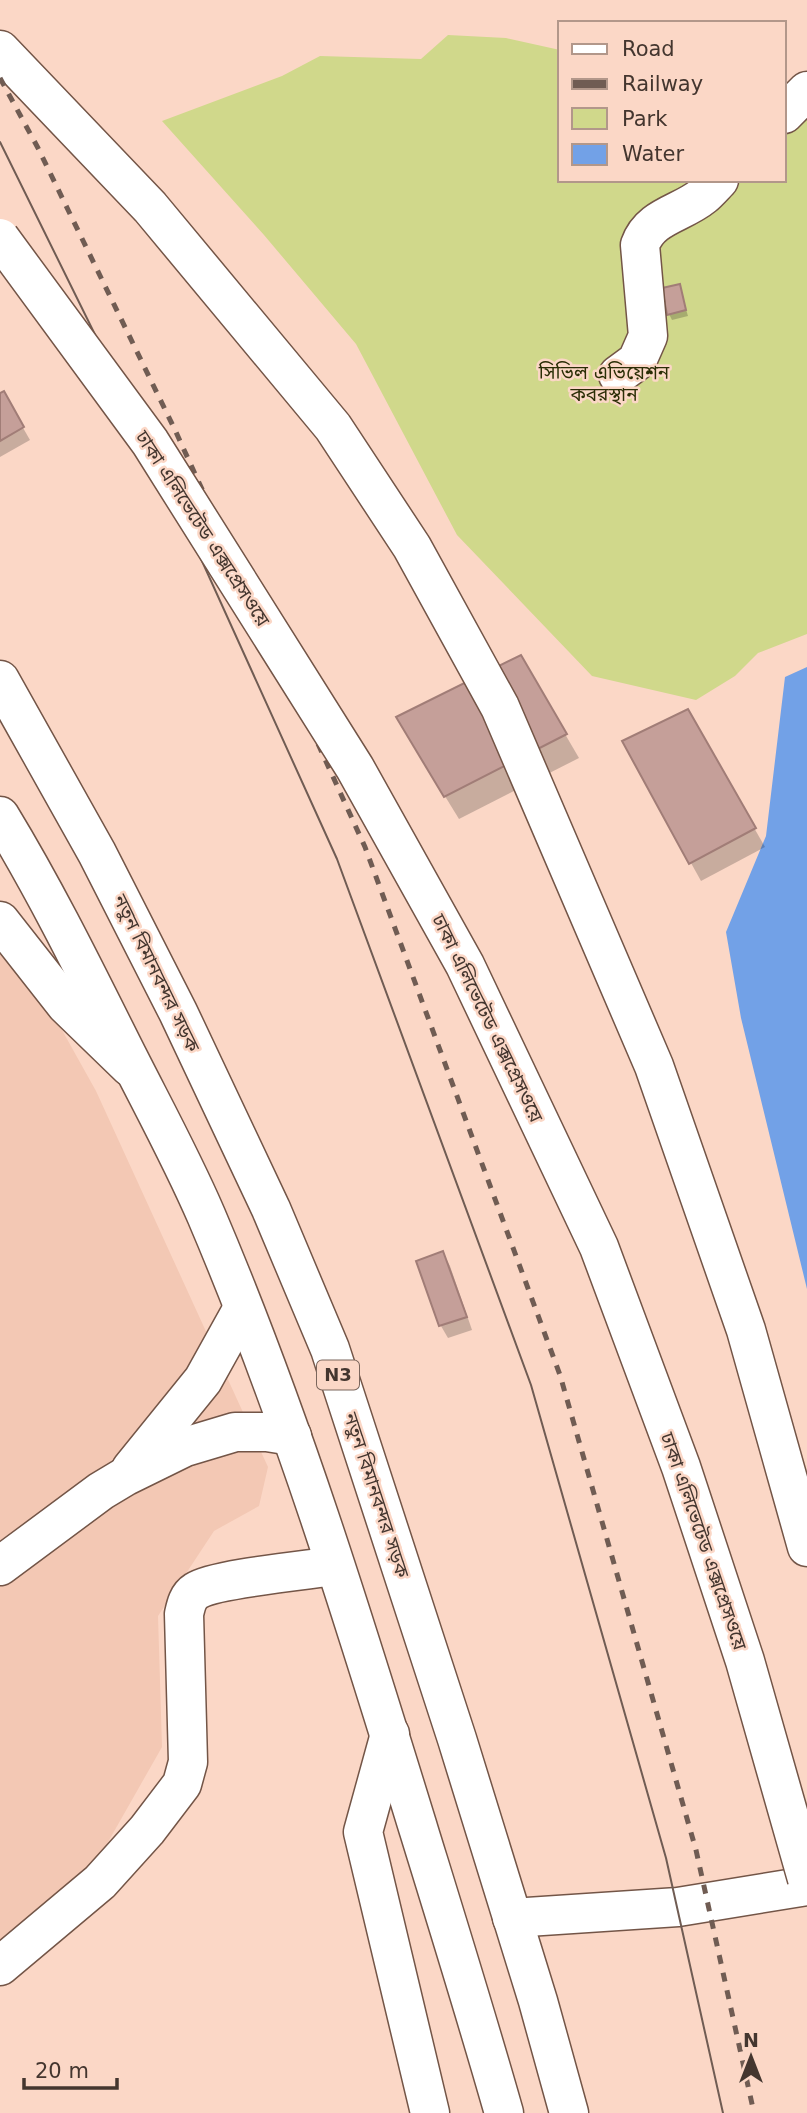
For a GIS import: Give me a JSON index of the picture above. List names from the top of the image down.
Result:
{
  "streets": {
    "main road": ["ঢাকা এলিভেটেড এক্সপ্রেসওয়ে", "নতুন বিমানবন্দর সড়ক", "N3"]
  },
  "parks": ["সিভিল এভিয়েশন কবরস্থান"],
  "legend": [
    "Road",
    "Railway",
    "Park",
    "Water"
  ],
  "scale_bar": "20 m",
  "north": "top"
}
